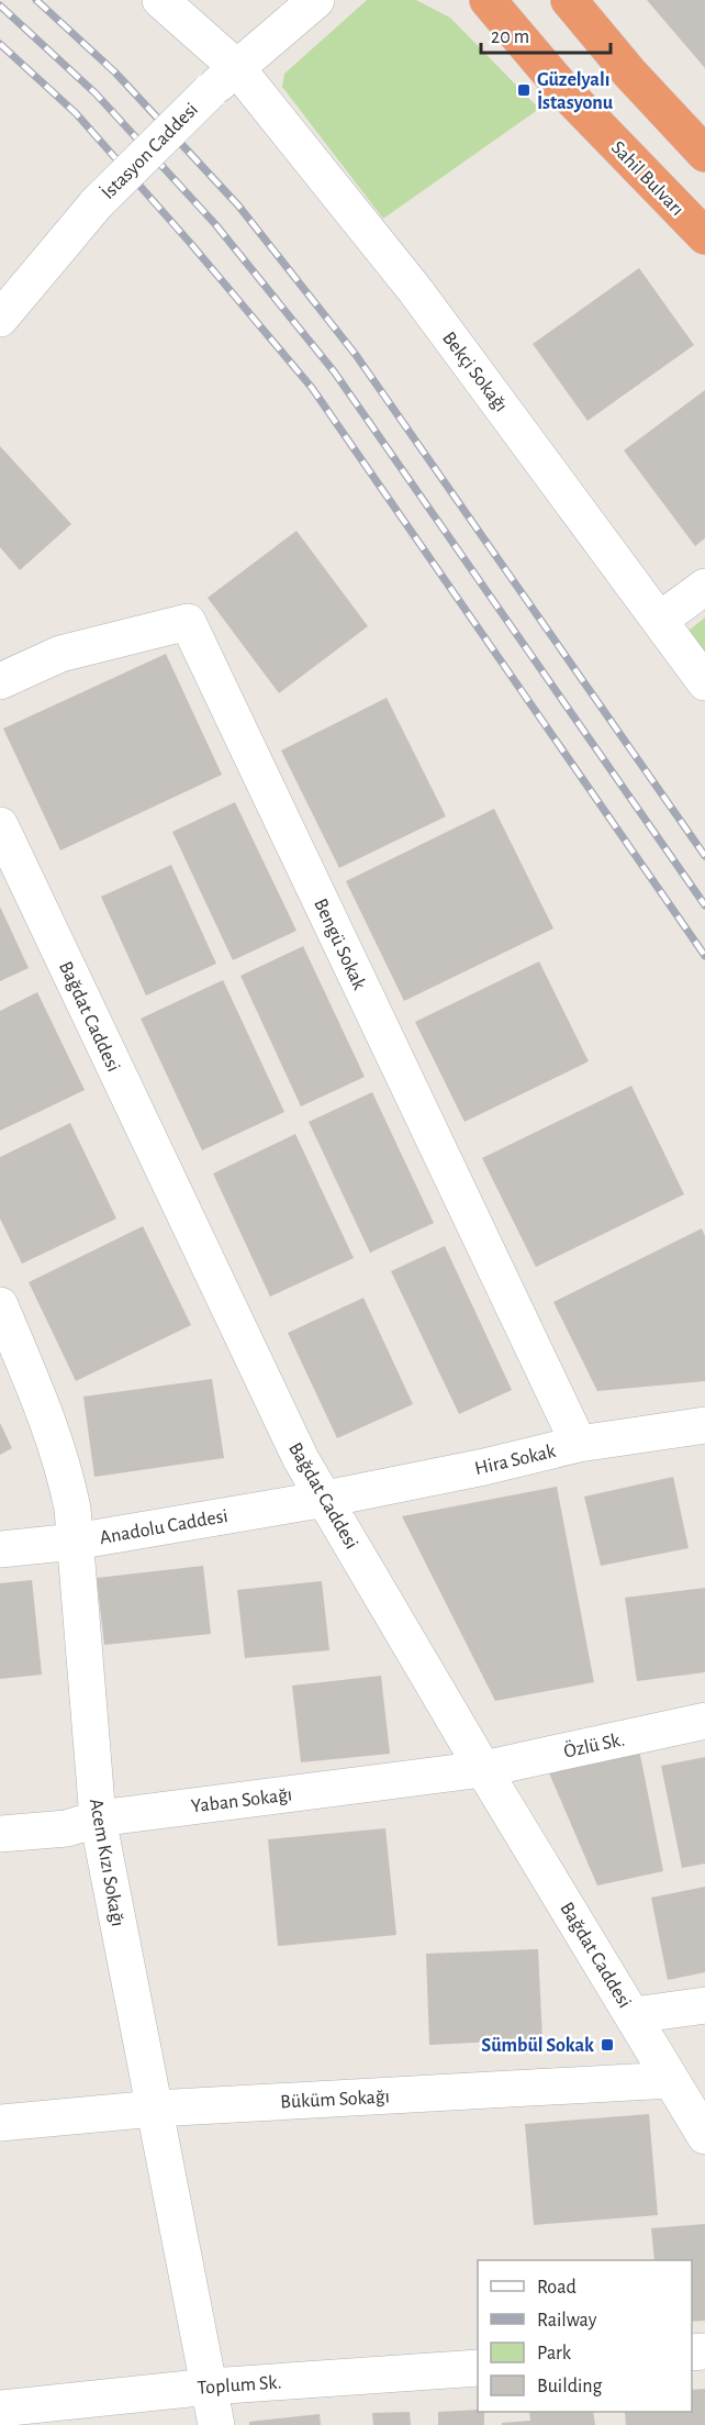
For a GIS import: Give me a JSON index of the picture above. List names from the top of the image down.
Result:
{
  "streets": {
    "highway": ["Sahil Bulvarı"],
    "street": [
      "İstasyon Caddesi",
      "Bekçi Sokağı",
      "Bengü Sokak",
      "Bağdat Caddesi",
      "Hira Sokak",
      "Anadolu Caddesi",
      "Özlü Sk.",
      "Yaban Sokağı",
      "Acem Kızı Sokağı",
      "Büküm Sokağı",
      "Toplum Sk."
    ]
  },
  "crossings": [
    ["İstasyon Caddesi", "Bekçi Sokağı"],
    ["Bengü Sokak", "Hira Sokak"],
    ["Bağdat Caddesi", "Hira Sokak"],
    ["Bağdat Caddesi", "Anadolu Caddesi"],
    ["Bağdat Caddesi", "Özlü Sk."],
    ["Bağdat Caddesi", "Yaban Sokağı"],
    ["Bağdat Caddesi", "Büküm Sokağı"],
    ["Hira Sokak", "Anadolu Caddesi"],
    ["Anadolu Caddesi", "Acem Kızı Sokağı"],
    ["Özlü Sk.", "Yaban Sokağı"],
    ["Yaban Sokağı", "Acem Kızı Sokağı"],
    ["Acem Kızı Sokağı", "Büküm Sokağı"],
    ["Acem Kızı Sokağı", "Toplum Sk."]
  ],
  "places": {
    "transit": ["Güzelyalı İstasyonu", "Sümbül Sokak"]
  },
  "legend": [
    "Road",
    "Railway",
    "Park",
    "Building"
  ],
  "scale_bar": "20 m"
}
